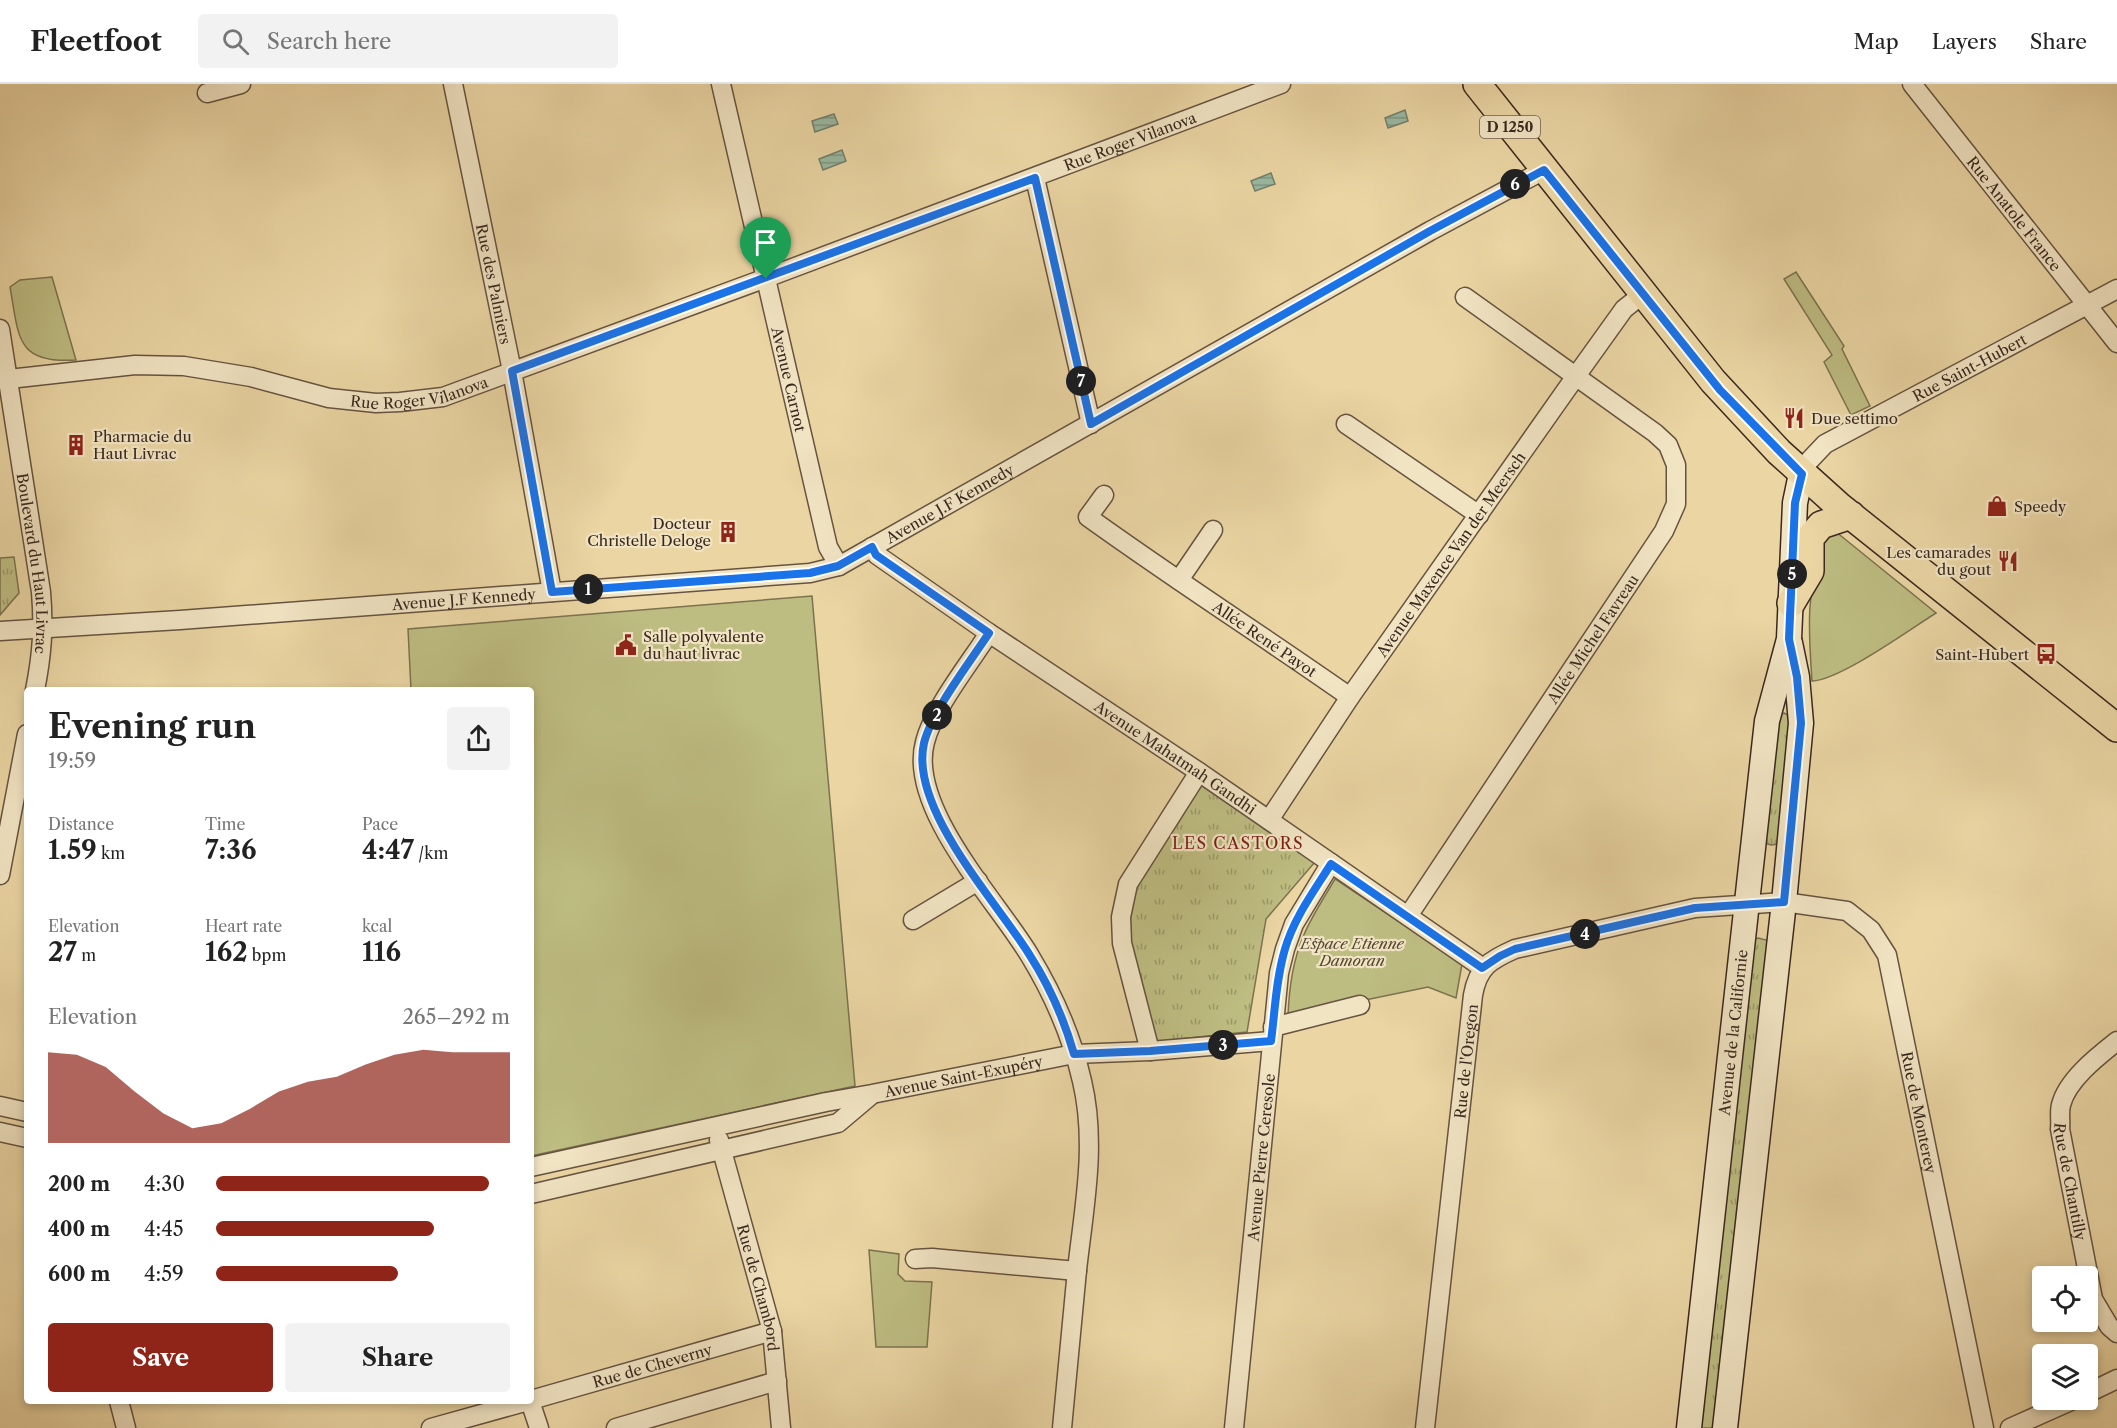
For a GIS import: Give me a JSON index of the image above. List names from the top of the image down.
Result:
{
  "streets": {
    "main road": ["D 1250"],
    "street": [
      "Rue Roger Vilanova",
      "Rue Anatole France",
      "Rue des Palmiers",
      "Rue Saint-Hubert",
      "Avenue Carnot",
      "Avenue J.F Kennedy",
      "Avenue Maxence Van der Meersch",
      "Boulevard du Haut Livrac",
      "Allée René Payot",
      "Allée Michel Favreau",
      "Avenue Mahatmah Gandhi",
      "Avenue de la Californie",
      "Rue de l'Oregon",
      "Avenue Saint-Exupéry",
      "Rue de Monterey",
      "Avenue Pierre Ceresole",
      "Rue de Chantilly",
      "Rue de Chambord",
      "Rue de Cheverny"
    ]
  },
  "crossings": [
    ["D 1250", "Rue Saint-Hubert"],
    ["D 1250", "Avenue J.F Kennedy"],
    ["D 1250", "Avenue Maxence Van der Meersch"],
    ["D 1250", "Avenue de la Californie"],
    ["Rue Roger Vilanova", "Rue des Palmiers"],
    ["Rue Roger Vilanova", "Avenue Carnot"],
    ["Rue Roger Vilanova", "Boulevard du Haut Livrac"],
    ["Rue Anatole France", "Rue Saint-Hubert"],
    ["Rue des Palmiers", "Avenue J.F Kennedy"],
    ["Rue Saint-Hubert", "Avenue de la Californie"],
    ["Avenue Carnot", "Avenue J.F Kennedy"],
    ["Avenue J.F Kennedy", "Boulevard du Haut Livrac"],
    ["Avenue J.F Kennedy", "Avenue Mahatmah Gandhi"],
    ["Avenue Maxence Van der Meersch", "Allée René Payot"],
    ["Avenue Maxence Van der Meersch", "Allée Michel Favreau"],
    ["Avenue Maxence Van der Meersch", "Avenue Mahatmah Gandhi"],
    ["Allée Michel Favreau", "Avenue Mahatmah Gandhi"],
    ["Avenue Mahatmah Gandhi", "Rue de l'Oregon"],
    ["Avenue Mahatmah Gandhi", "Avenue Pierre Ceresole"],
    ["Avenue de la Californie", "Rue de Monterey"],
    ["Avenue Saint-Exupéry", "Avenue Pierre Ceresole"],
    ["Avenue Saint-Exupéry", "Rue de Chambord"],
    ["Rue de Chambord", "Rue de Cheverny"]
  ],
  "districts": ["LES CASTORS"],
  "parks": ["Espace Etienne Damoran"],
  "places": {
    "restaurant": ["Due settimo", "Les camarades du gout"],
    "building": ["Pharmacie du Haut Livrac", "Docteur Christelle Deloge"],
    "shop": ["Speedy"],
    "public building": ["Salle polyvalente du haut livrac"],
    "bus stop": ["Saint-Hubert"]
  },
  "page": {
    "header": "Fleetfoot",
    "search": "Search here",
    "nav": ["Map", "Layers", "Share"],
    "pins": [
      "6",
      "7",
      "5",
      "1",
      "2",
      "4",
      "3"
    ],
    "heading": ["Evening run", "19:59"],
    "stats": [
      ["Distance", "1.59 km"],
      ["Time", "7:36"],
      ["Pace", "4:47 /km"],
      ["Elevation", "27 m"],
      ["Heart rate", "162 bpm"],
      ["kcal", "116"]
    ],
    "chart": ["Elevation", "265–292 m"],
    "list": [
      {
        "name": "200 m",
        "note": "4:30"
      },
      {
        "name": "400 m",
        "note": "4:45"
      },
      {
        "name": "600 m",
        "note": "4:59"
      }
    ],
    "buttons": ["Save", "Share"]
  }
}
